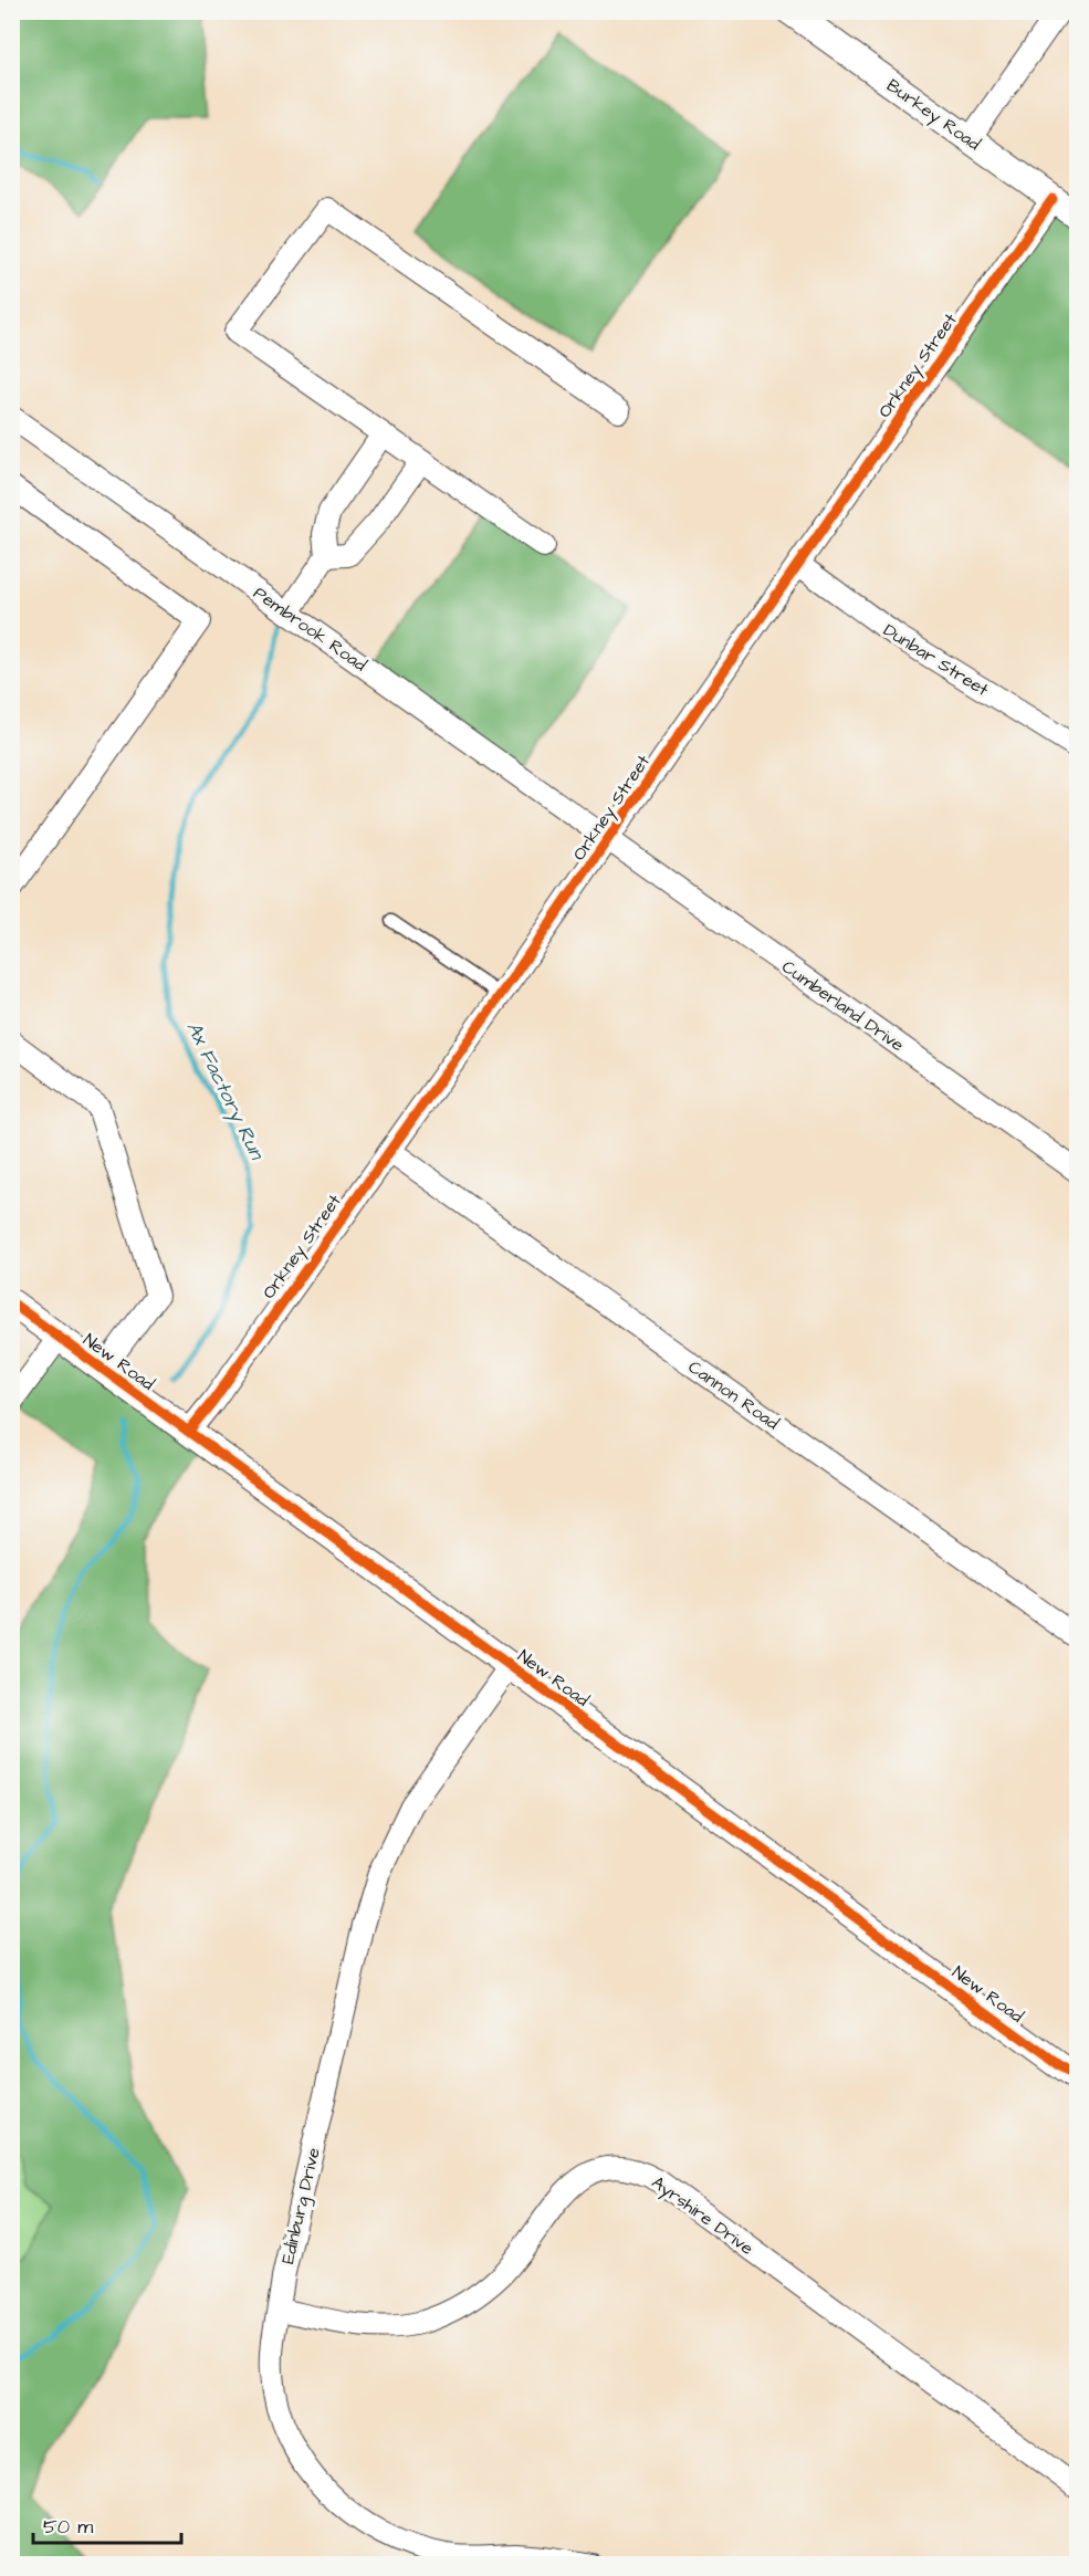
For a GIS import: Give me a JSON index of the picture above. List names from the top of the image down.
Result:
{
  "streets": {
    "street": [
      "Burkey Road",
      "Orkney Street",
      "Pembrook Road",
      "Dunbar Street",
      "Cumberland Drive",
      "New Road",
      "Cannon Road",
      "Edinburg Drive",
      "Ayrshire Drive"
    ]
  },
  "crossings": [
    ["Burkey Road", "Orkney Street"],
    ["Orkney Street", "Pembrook Road"],
    ["Orkney Street", "Dunbar Street"],
    ["Orkney Street", "Cumberland Drive"],
    ["Orkney Street", "New Road"],
    ["Orkney Street", "Cannon Road"],
    ["Pembrook Road", "Cumberland Drive"],
    ["New Road", "Edinburg Drive"],
    ["Edinburg Drive", "Ayrshire Drive"]
  ],
  "water": ["Ax Factory Run"],
  "scale_bar": "50 m"
}
